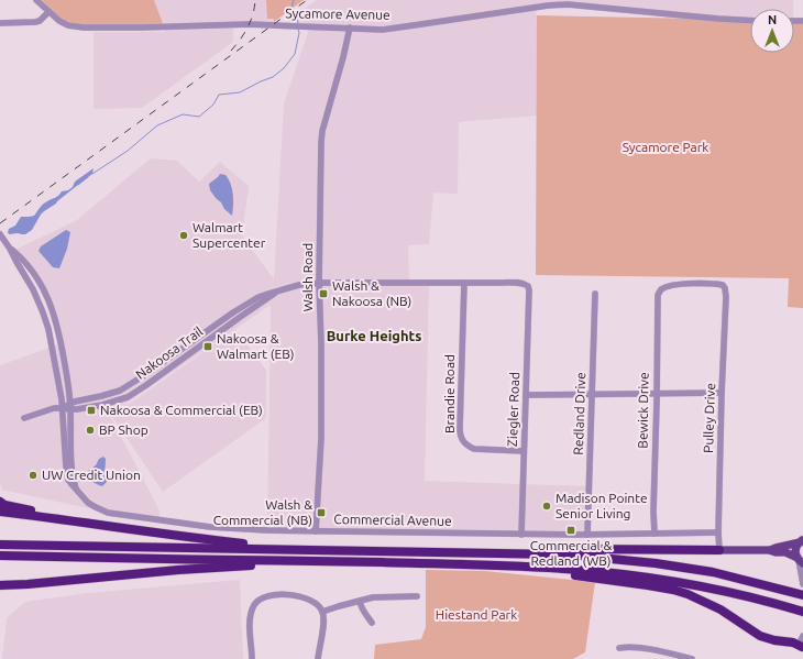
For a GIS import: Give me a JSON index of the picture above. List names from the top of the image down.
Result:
{
  "streets": {
    "street": [
      "Sycamore Avenue",
      "Walsh Road",
      "Nakoosa Trail",
      "Brandie Road",
      "Ziegler Road",
      "Bewick Drive",
      "Redland Drive",
      "Pulley Drive",
      "Commercial Avenue"
    ]
  },
  "crossings": [
    ["Sycamore Avenue", "Walsh Road"],
    ["Walsh Road", "Nakoosa Trail"],
    ["Walsh Road", "Commercial Avenue"],
    ["Nakoosa Trail", "Brandie Road"],
    ["Nakoosa Trail", "Ziegler Road"],
    ["Nakoosa Trail", "Commercial Avenue"],
    ["Brandie Road", "Ziegler Road"],
    ["Ziegler Road", "Commercial Avenue"],
    ["Bewick Drive", "Pulley Drive"],
    ["Bewick Drive", "Commercial Avenue"],
    ["Redland Drive", "Commercial Avenue"],
    ["Pulley Drive", "Commercial Avenue"]
  ],
  "districts": ["Burke Heights"],
  "parks": ["Sycamore Park", "Hiestand Park"],
  "places": {
    "other": [
      "Walmart Supercenter",
      "BP Shop",
      "UW Credit Union",
      "Madison Pointe Senior Living"
    ],
    "transit": [
      "Walsh & Nakoosa (NB)",
      "Nakoosa & Walmart (EB)",
      "Nakoosa & Commercial (EB)",
      "Walsh & Commercial (NB)",
      "Commercial & Redland (WB)"
    ]
  },
  "north": "top"
}
